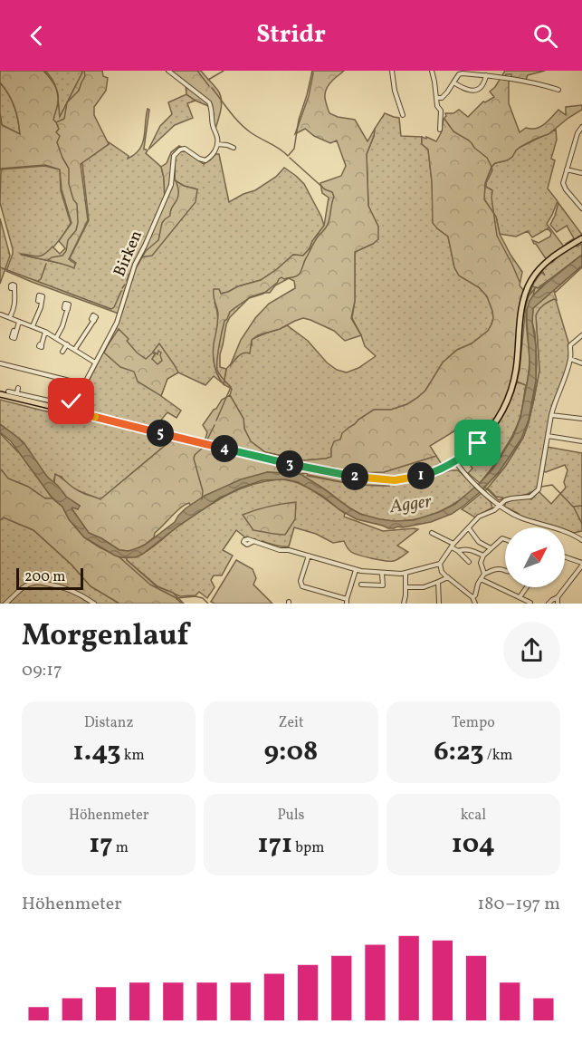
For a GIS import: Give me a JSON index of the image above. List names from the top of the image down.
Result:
{
  "streets": {
    "street": ["Birken"]
  },
  "water": ["Agger"],
  "scale_bar": "200 m",
  "north": "top right",
  "page": {
    "header": "Stridr",
    "pins": [
      "5",
      "4",
      "3",
      "1",
      "2"
    ],
    "scale": "200 m",
    "heading": ["Morgenlauf", "09:17"],
    "stats": [
      ["Distanz", "1.43 km"],
      ["Zeit", "9:08"],
      ["Tempo", "6:23 /km"],
      ["Höhenmeter", "17 m"],
      ["Puls", "171 bpm"],
      ["kcal", "104"]
    ],
    "chart": ["Höhenmeter", "180–197 m"]
  }
}
